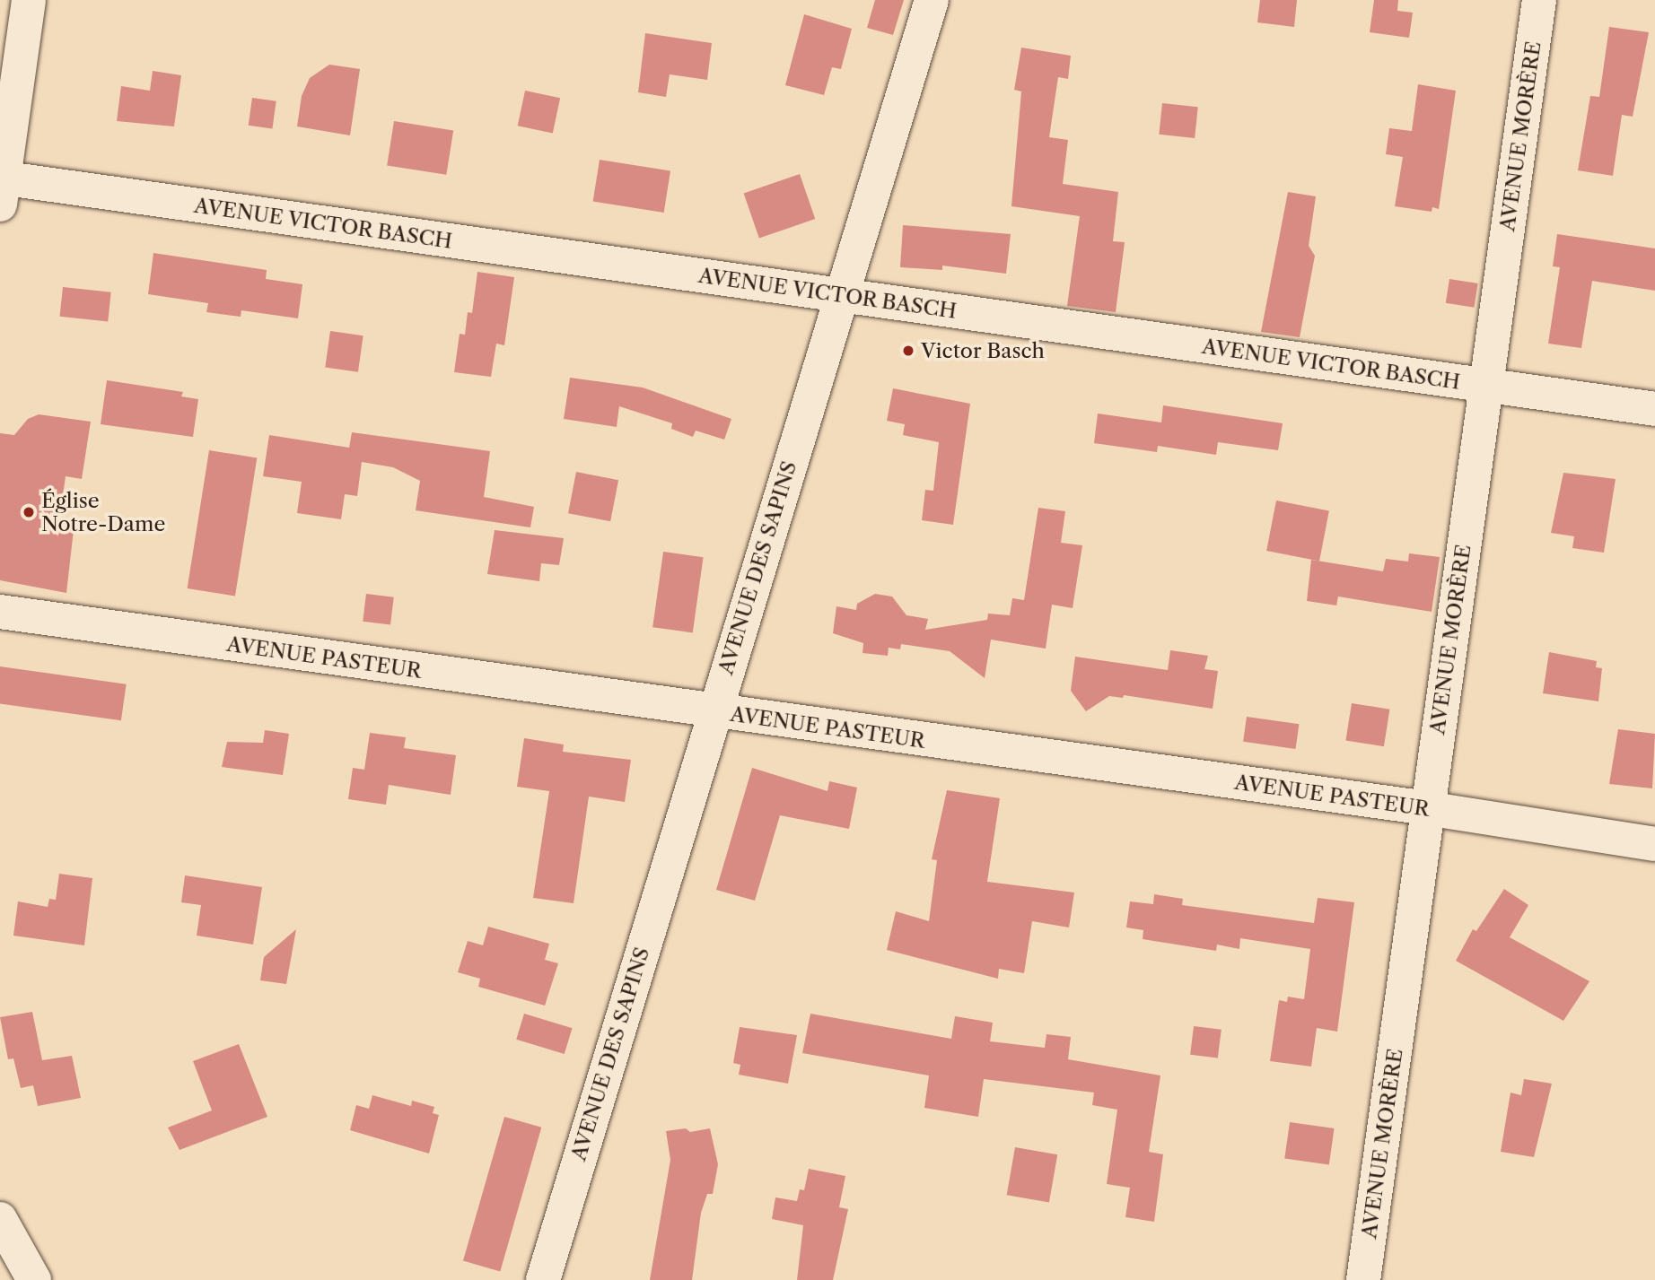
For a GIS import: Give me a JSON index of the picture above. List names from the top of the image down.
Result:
{
  "streets": {
    "street": [
      "AVENUE MORÈRE",
      "AVENUE VICTOR BASCH",
      "AVENUE DES SAPINS",
      "AVENUE PASTEUR"
    ]
  },
  "crossings": [
    ["AVENUE MORÈRE", "AVENUE VICTOR BASCH"],
    ["AVENUE MORÈRE", "AVENUE PASTEUR"],
    ["AVENUE VICTOR BASCH", "AVENUE DES SAPINS"],
    ["AVENUE DES SAPINS", "AVENUE PASTEUR"]
  ],
  "places": ["Victor Basch", "Église Notre-Dame"]
}
